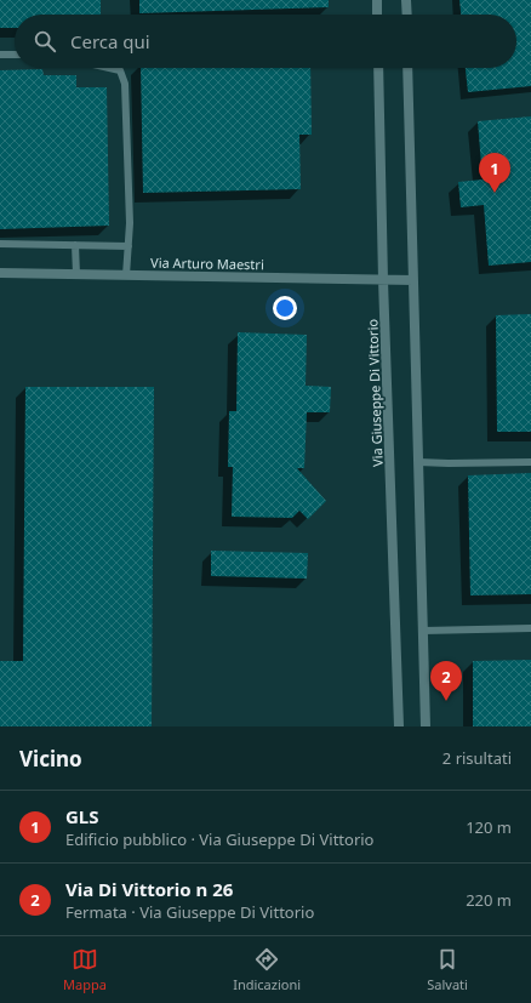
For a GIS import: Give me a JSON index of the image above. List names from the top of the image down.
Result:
{
  "streets": {
    "street": ["Via Arturo Maestri", "Via Giuseppe Di Vittorio"]
  },
  "crossings": [
    ["Via Arturo Maestri", "Via Giuseppe Di Vittorio"]
  ],
  "page": {
    "search": "Cerca qui",
    "pins": ["1", "2"],
    "heading": ["Vicino", "2 risultati"],
    "list": [
      {
        "mark": "1",
        "name": "GLS",
        "note": "Edificio pubblico · Via Giuseppe Di Vittorio",
        "value": "120 m"
      },
      {
        "mark": "2",
        "name": "Via Di Vittorio n 26",
        "note": "Fermata · Via Giuseppe Di Vittorio",
        "value": "220 m"
      }
    ],
    "nav": ["Mappa", "Indicazioni", "Salvati"]
  }
}
